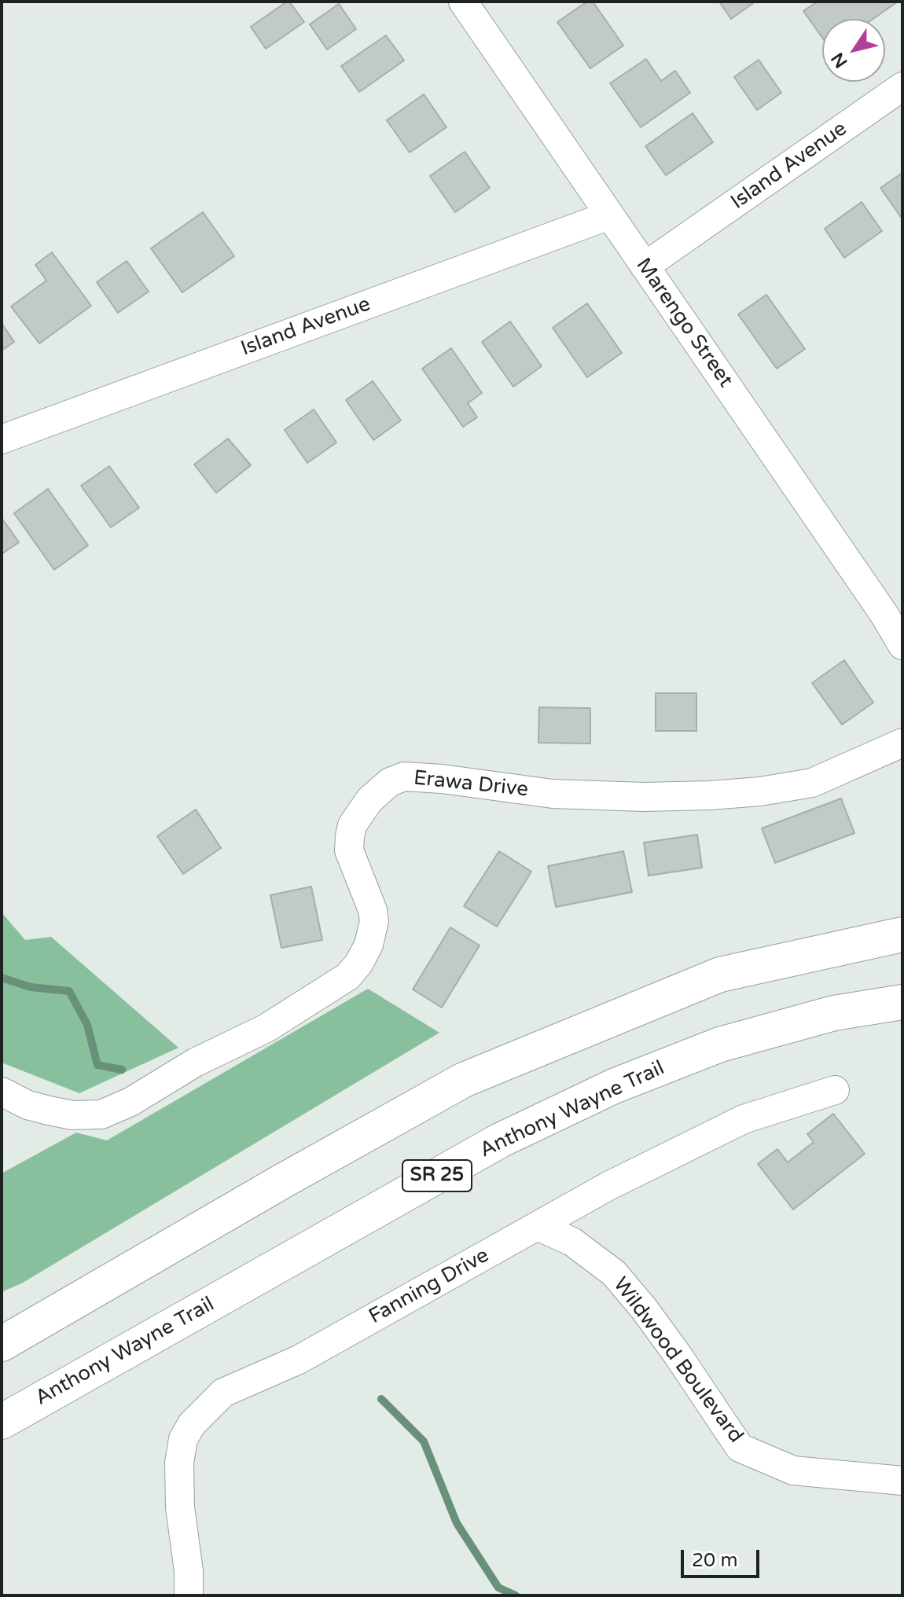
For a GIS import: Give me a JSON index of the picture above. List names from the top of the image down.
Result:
{
  "streets": {
    "highway": ["Anthony Wayne Trail", "SR 25"],
    "street": [
      "Island Avenue",
      "Marengo Street",
      "Erawa Drive",
      "Fanning Drive",
      "Wildwood Boulevard"
    ]
  },
  "crossings": [
    ["Island Avenue", "Marengo Street"],
    ["Fanning Drive", "Wildwood Boulevard"]
  ],
  "scale_bar": "20 m",
  "north": "bottom left"
}
